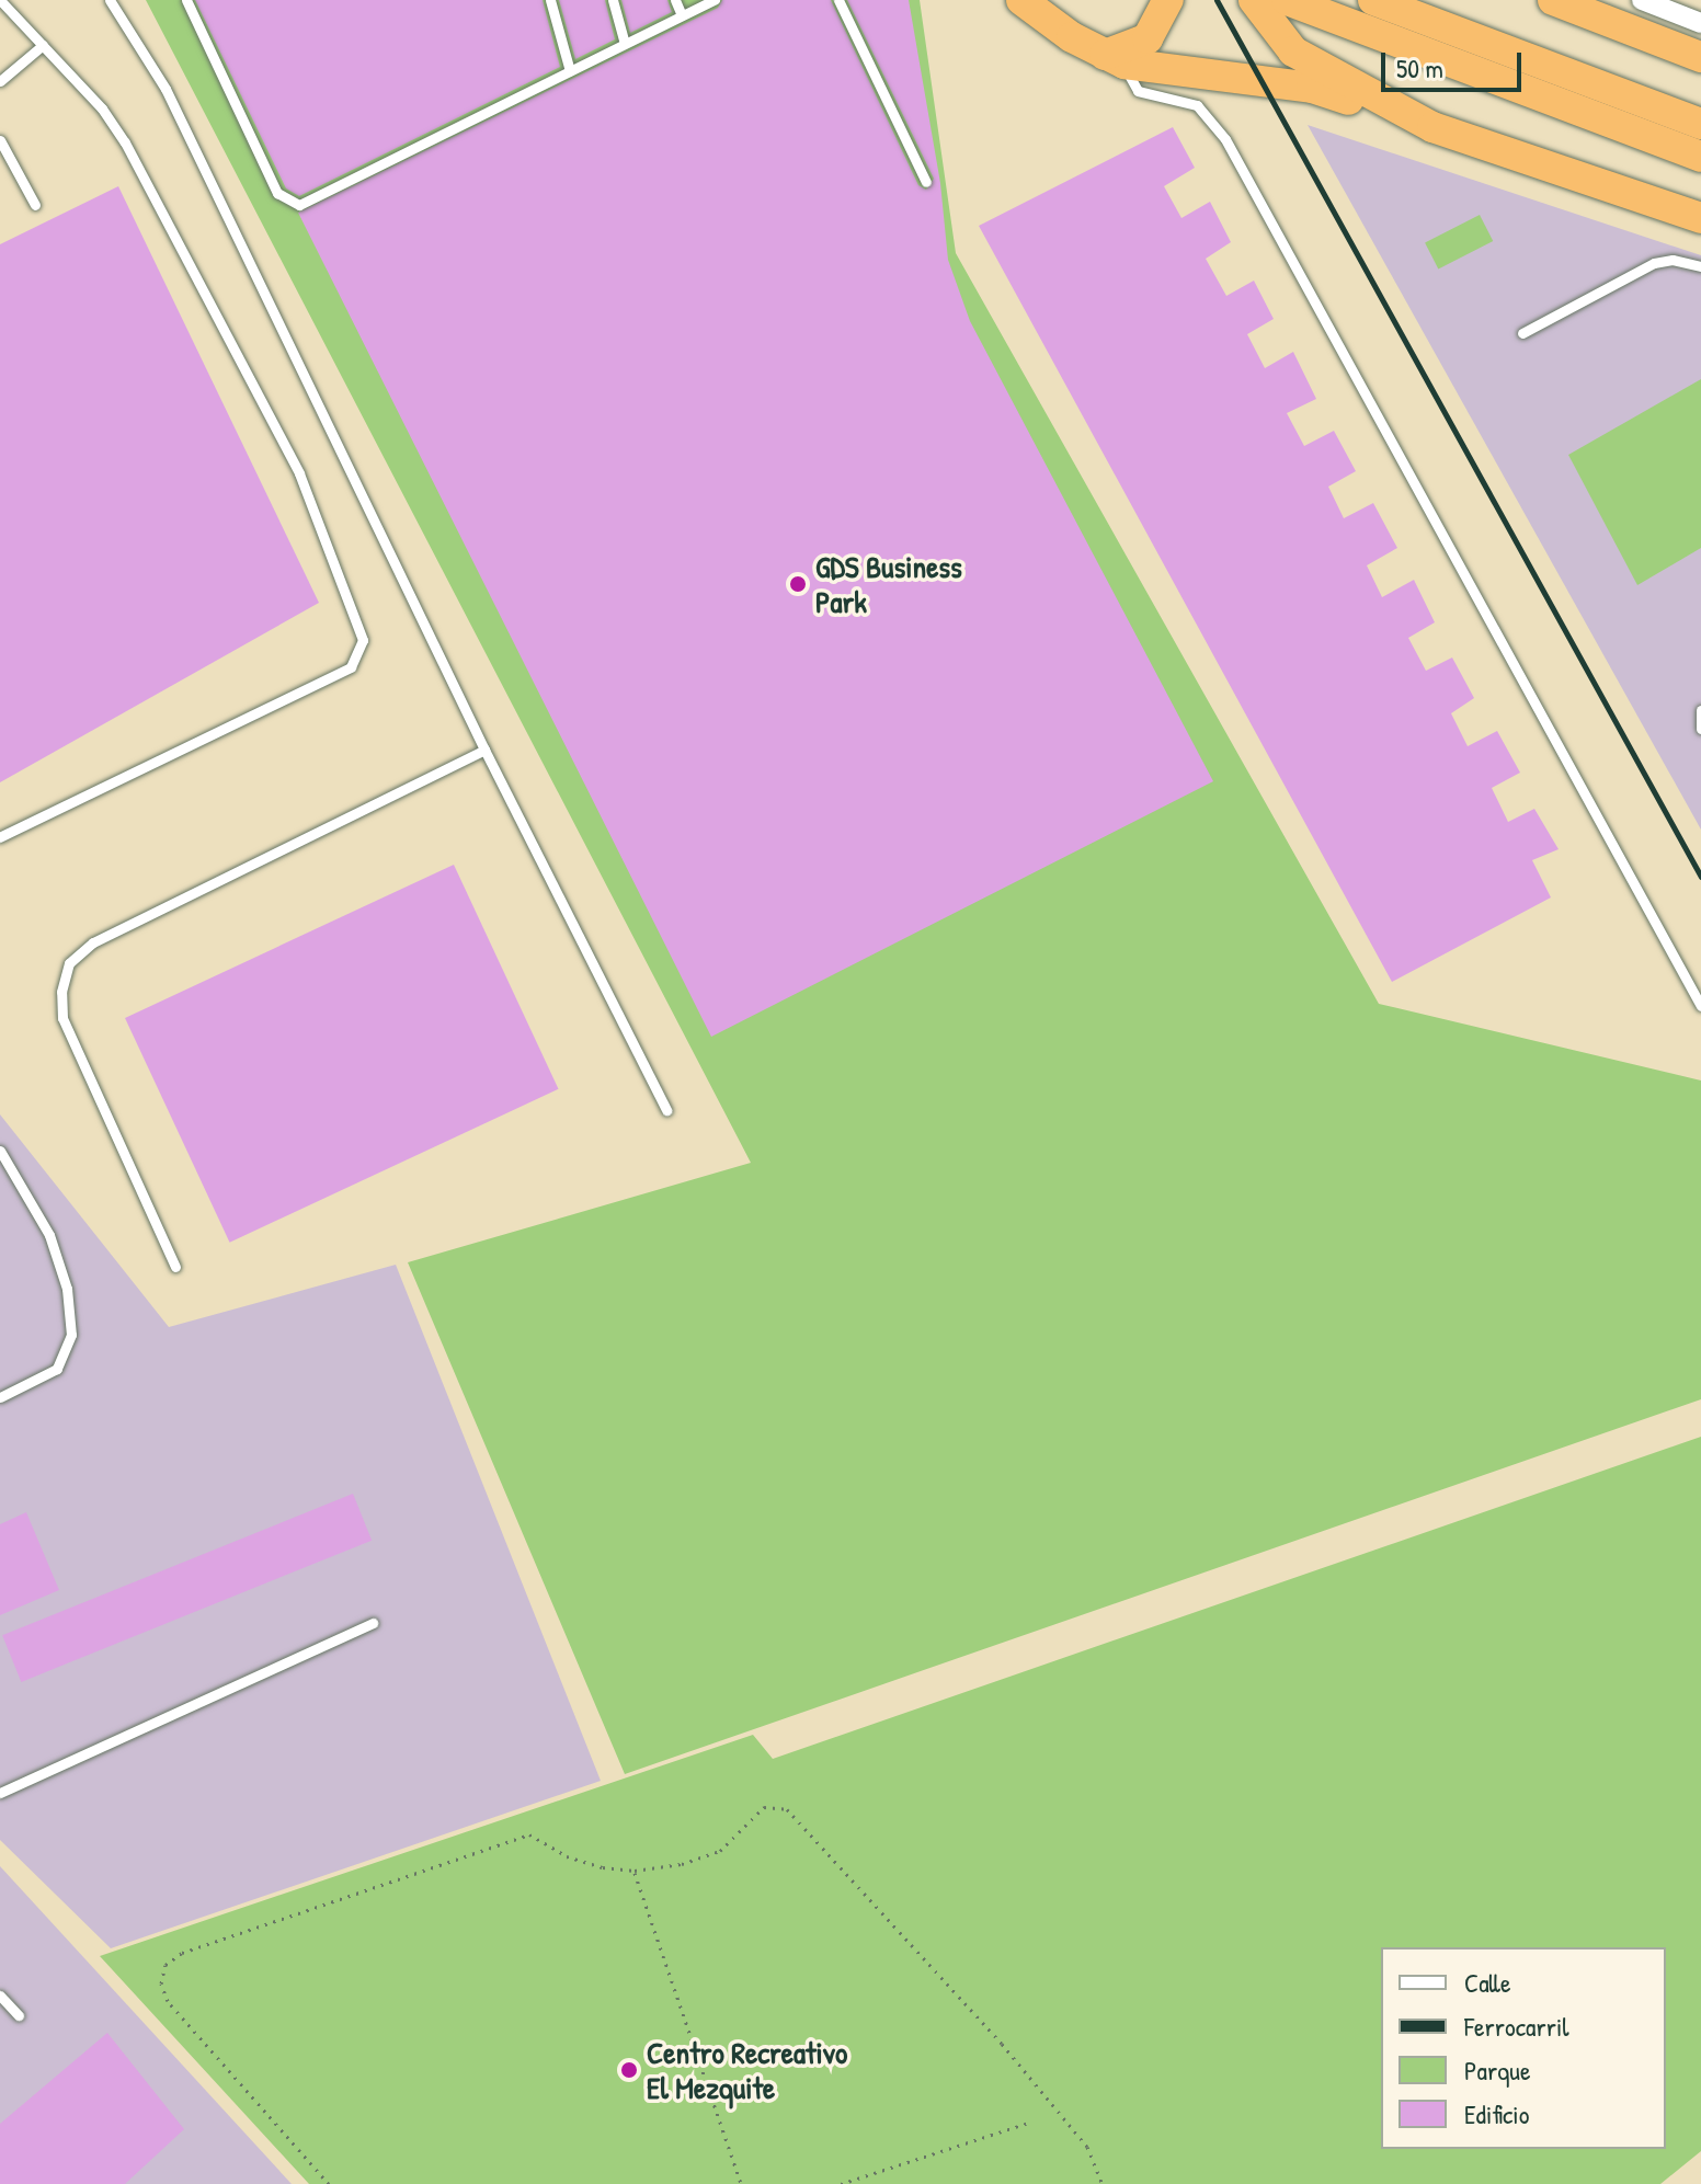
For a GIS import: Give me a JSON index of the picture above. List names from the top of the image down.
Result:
{
  "places": ["GDS Business Park", "Centro Recreativo El Mezquite"],
  "legend": [
    "Calle",
    "Ferrocarril",
    "Parque",
    "Edificio"
  ],
  "scale_bar": "50 m"
}
